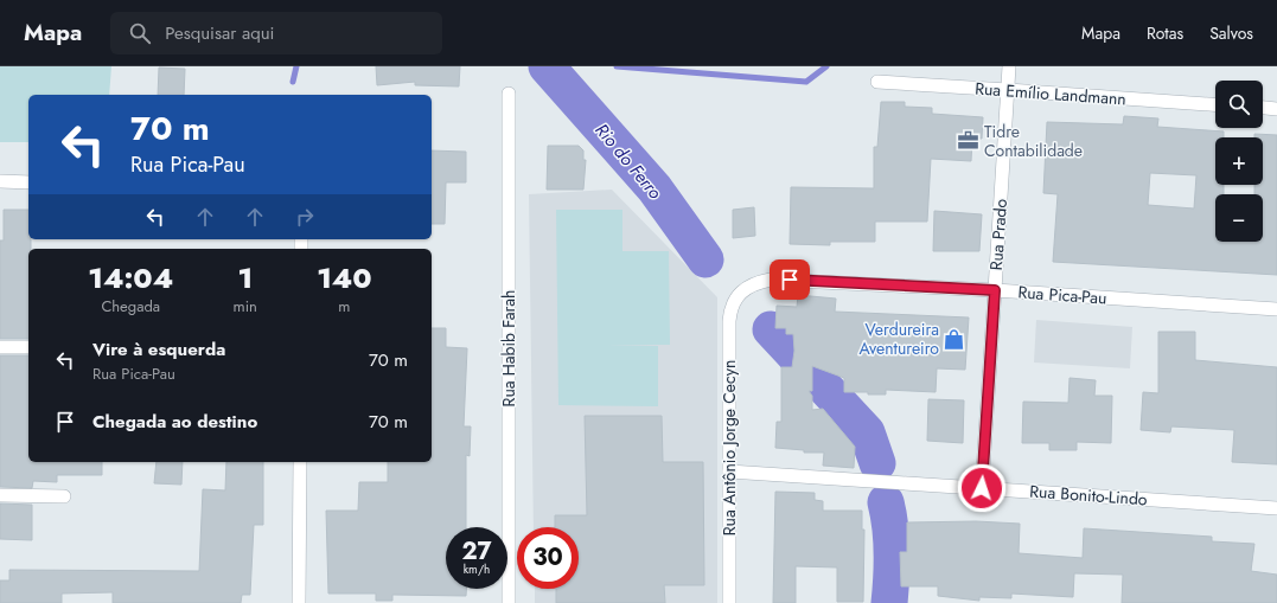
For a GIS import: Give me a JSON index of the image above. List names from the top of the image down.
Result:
{
  "streets": {
    "street": [
      "Rua Emílio Landmann",
      "Rua Prado",
      "Rua Pica-Pau",
      "Rua Habib Farah",
      "Rua Antônio Jorge Cecyn",
      "Rua Bonito-Lindo"
    ]
  },
  "crossings": [
    ["Rua Emílio Landmann", "Rua Prado"],
    ["Rua Prado", "Rua Pica-Pau"],
    ["Rua Prado", "Rua Bonito-Lindo"],
    ["Rua Pica-Pau", "Rua Antônio Jorge Cecyn"],
    ["Rua Antônio Jorge Cecyn", "Rua Bonito-Lindo"]
  ],
  "water": ["Rio do Ferro"],
  "places": {
    "office": ["Tidre Contabilidade"],
    "shop": ["Verdureira Aventureiro"]
  },
  "page": {
    "header": "Mapa",
    "search": "Pesquisar aqui",
    "nav": ["Mapa", "Rotas", "Salvos"],
    "map_buttons": ["+", "−"],
    "turn": ["70 m", "Rua Pica-Pau"],
    "eta": [
      "14:04",
      "Chegada",
      "1",
      "min",
      "140",
      "m"
    ],
    "list": [
      {
        "name": "Vire à esquerda",
        "note": "Rua Pica-Pau",
        "value": "70 m"
      },
      {
        "name": "Chegada ao destino",
        "value": "70 m"
      }
    ],
    "speed": "27 km/h",
    "limit": "30"
  }
}
